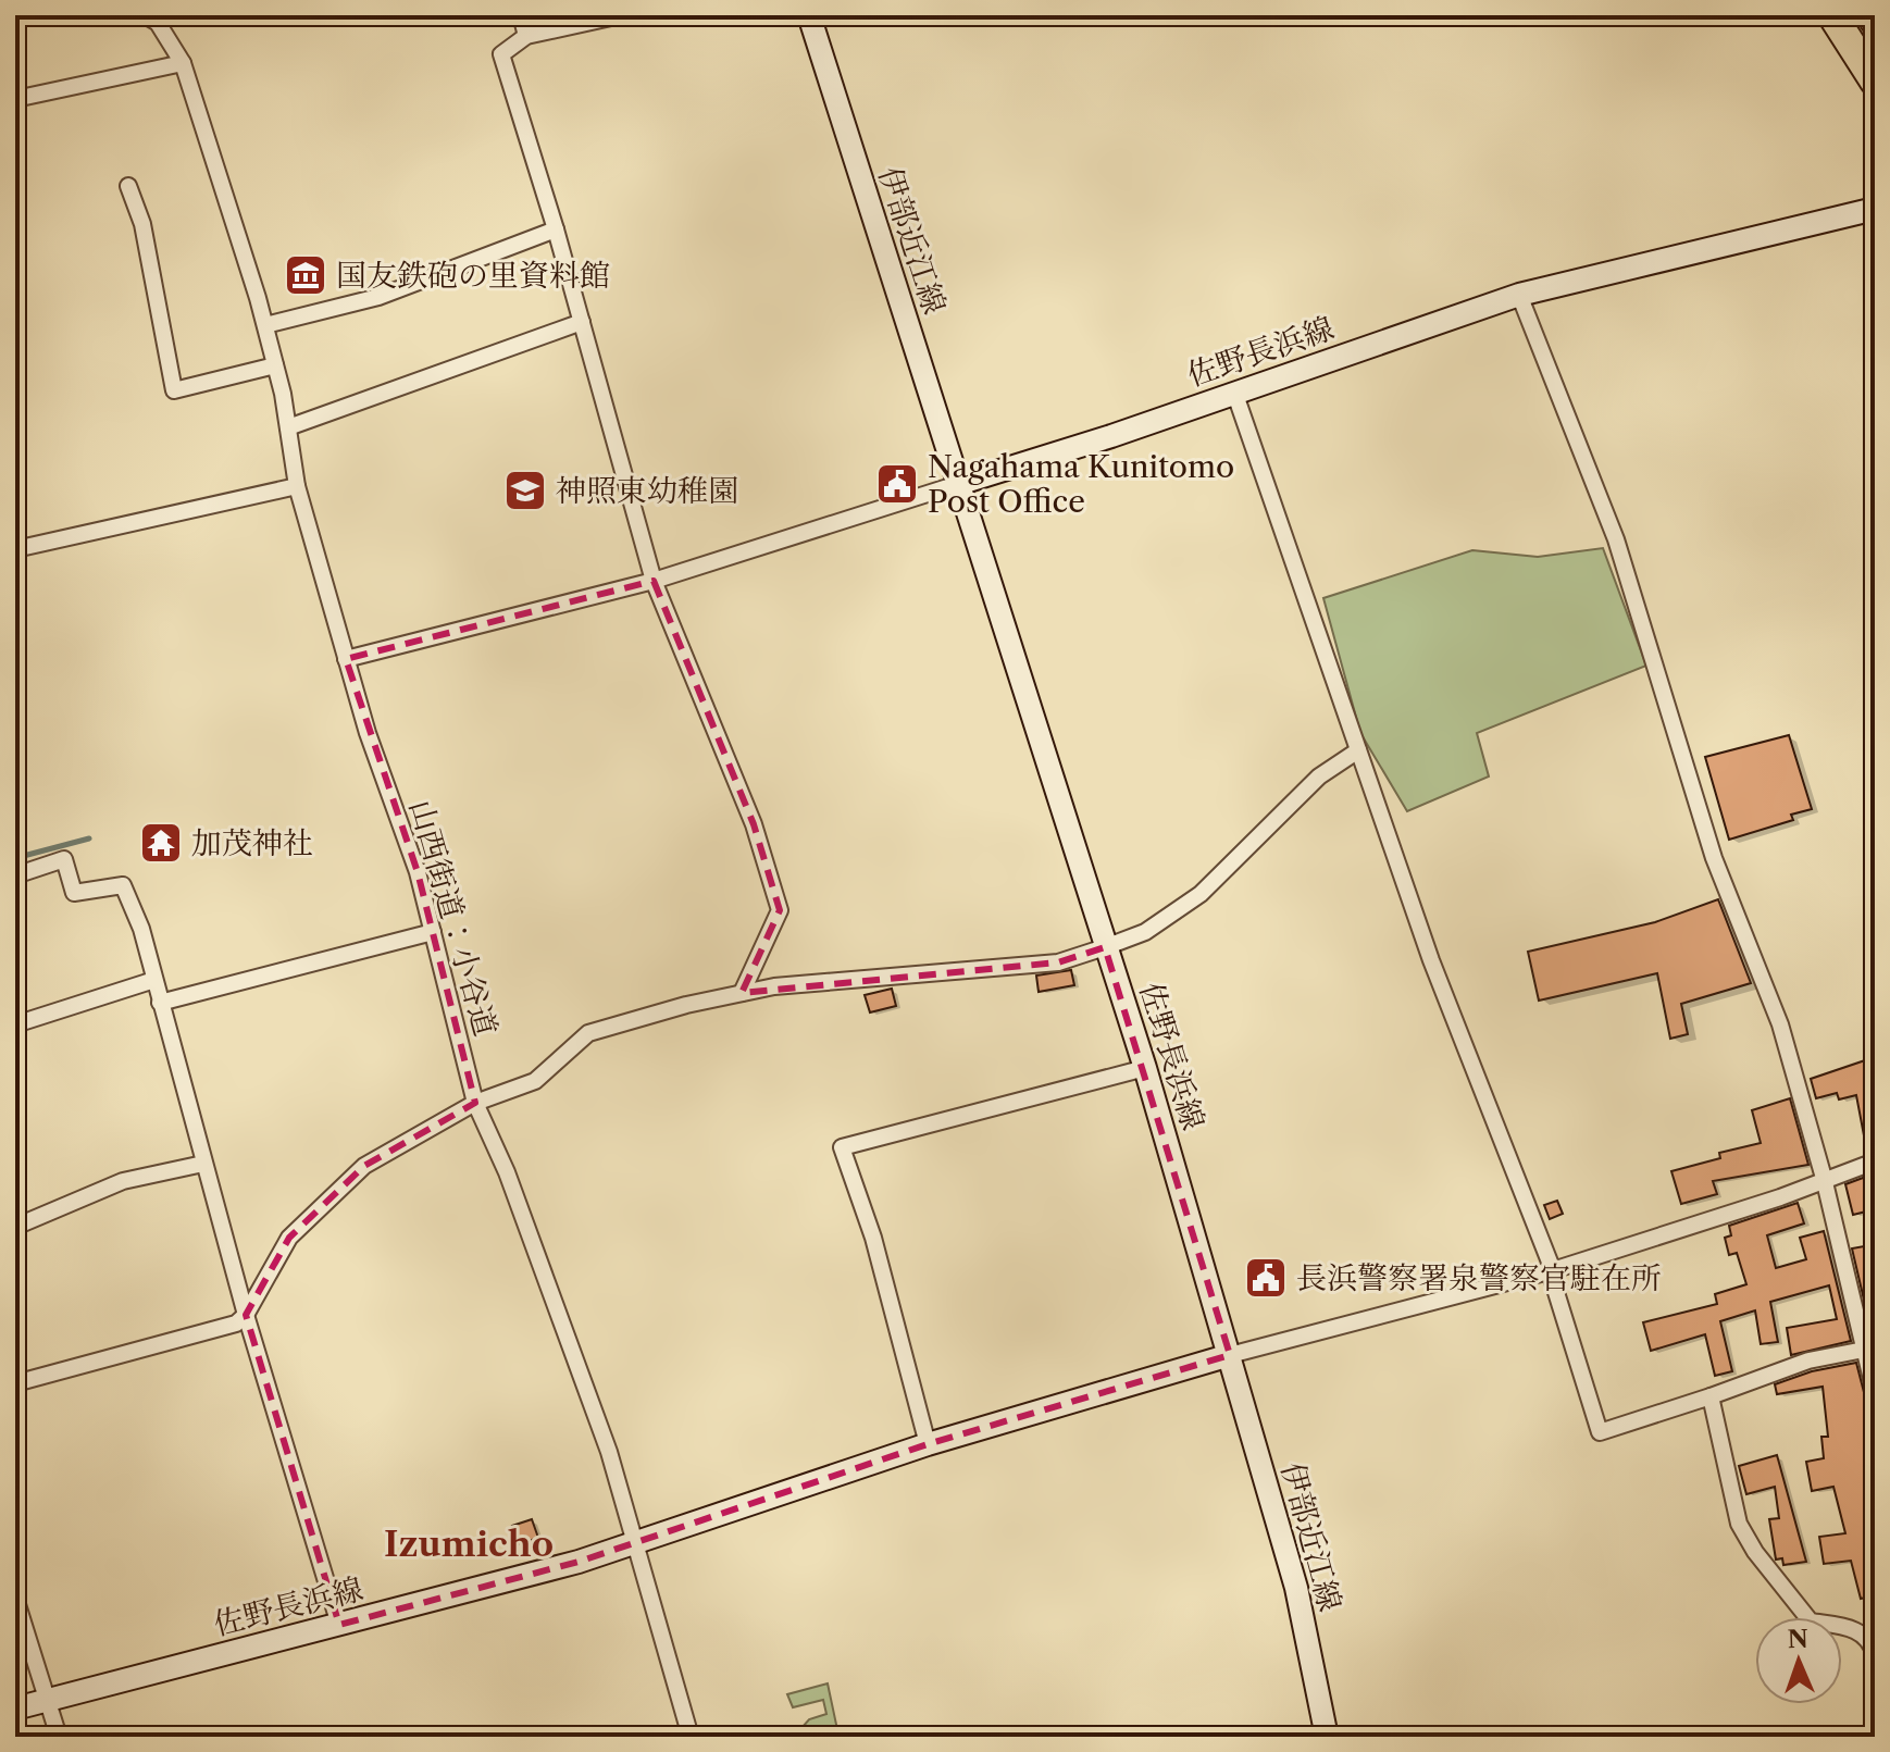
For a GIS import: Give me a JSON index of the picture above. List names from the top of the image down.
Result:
{
  "streets": {
    "main road": ["伊部近江線", "佐野長浜線"],
    "street": ["山西街道：小谷道"]
  },
  "crossings": [
    ["伊部近江線", "佐野長浜線"],
    ["佐野長浜線", "山西街道：小谷道"]
  ],
  "districts": ["Izumicho"],
  "places": {
    "museum": ["国友鉄砲の里資料館"],
    "public building": ["Nagahama Kunitomo Post Office", "長浜警察署泉警察官駐在所"],
    "school or university": ["神照東幼稚園"],
    "temple": ["加茂神社"]
  },
  "north": "top"
}
